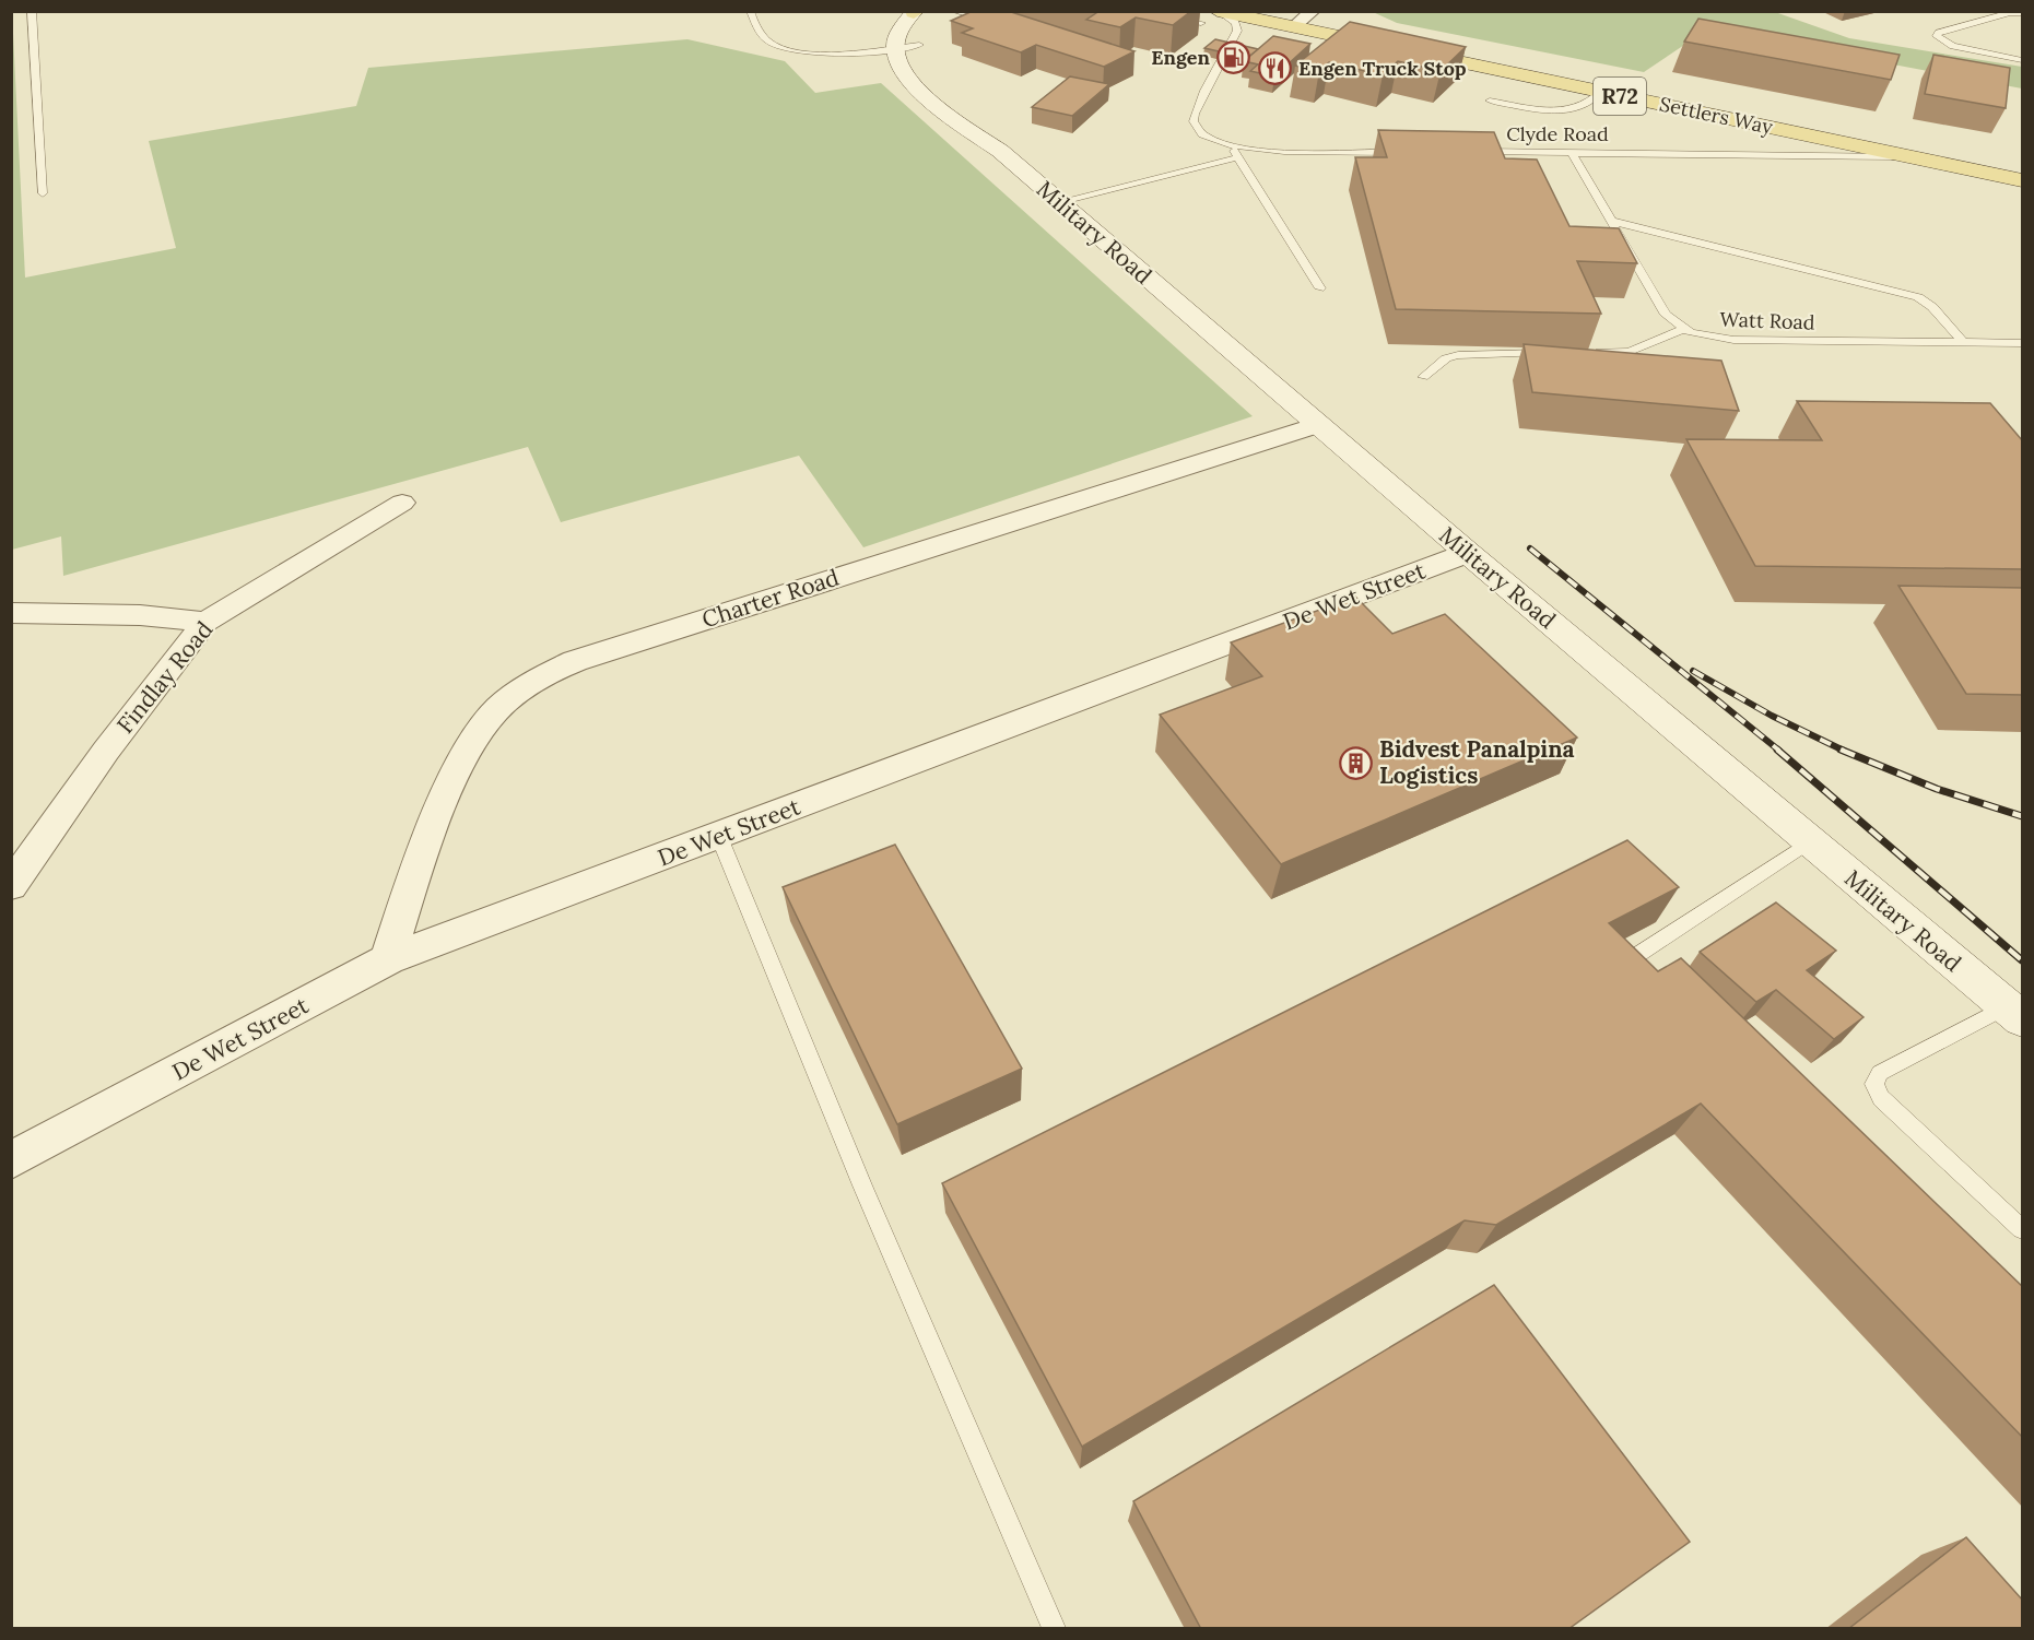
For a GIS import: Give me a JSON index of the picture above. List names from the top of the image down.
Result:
{
  "streets": {
    "main road": ["R72", "Settlers Way"],
    "street": [
      "Military Road",
      "De Wet Street",
      "Charter Road",
      "Findlay Road"
    ],
    "lane": ["Clyde Road", "Watt Road"]
  },
  "crossings": [
    ["Settlers Way", "Clyde Road"],
    ["Clyde Road", "Watt Road"],
    ["Military Road", "De Wet Street"],
    ["Military Road", "Charter Road"],
    ["De Wet Street", "Charter Road"]
  ],
  "places": {
    "fuel station": ["Engen"],
    "restaurant": ["Engen Truck Stop"],
    "building": ["Bidvest Panalpina Logistics"]
  }
}
